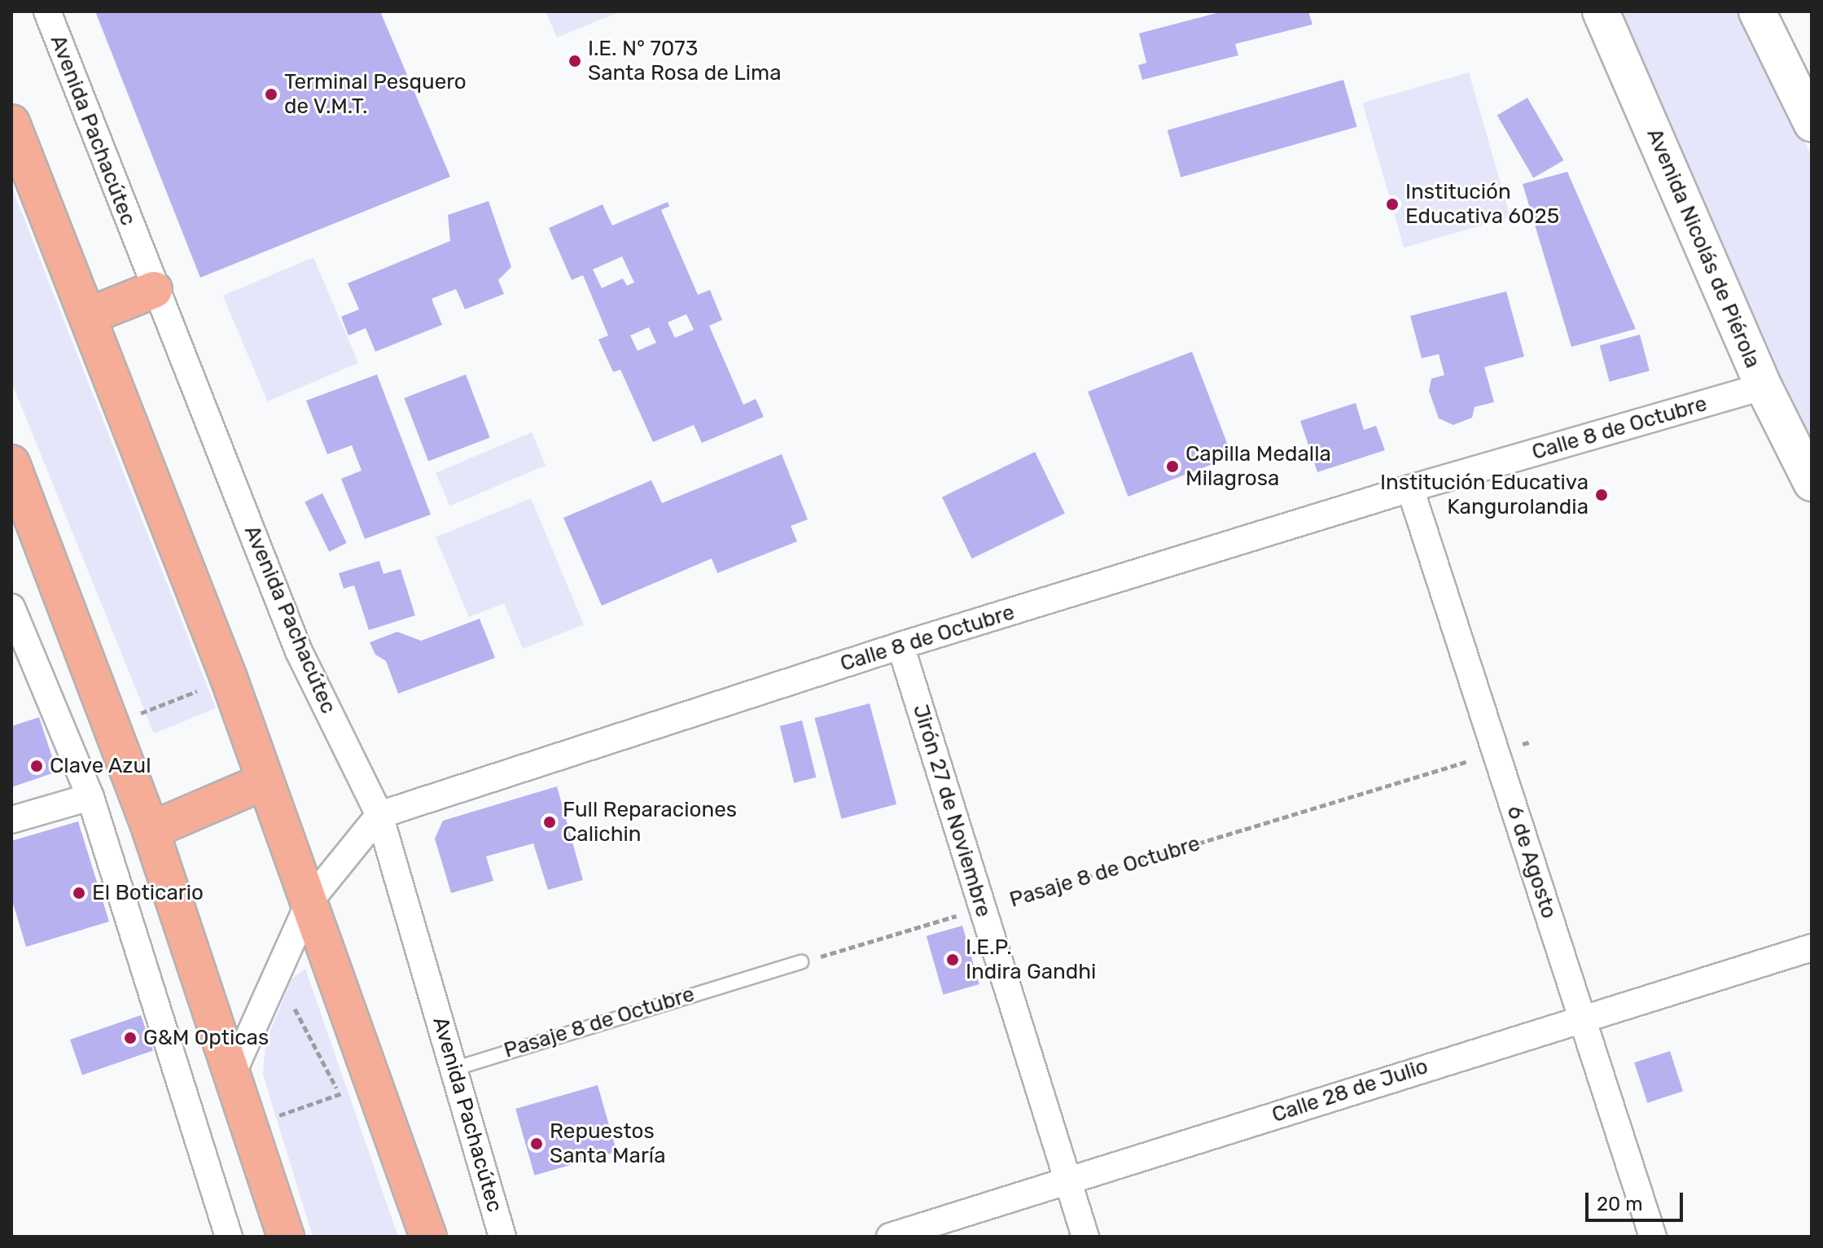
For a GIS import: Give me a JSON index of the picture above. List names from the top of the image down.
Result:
{
  "streets": {
    "main road": ["Avenida Nicolás de Piérola"],
    "street": [
      "Avenida Pachacútec",
      "Calle 8 de Octubre",
      "Jirón 27 de Noviembre",
      "6 de Agosto",
      "Calle 28 de Julio"
    ],
    "lane": ["Pasaje 8 de Octubre"]
  },
  "crossings": [
    ["Avenida Pachacútec", "Calle 8 de Octubre"],
    ["Avenida Pachacútec", "Pasaje 8 de Octubre"],
    ["Avenida Nicolás de Piérola", "Calle 8 de Octubre"],
    ["Calle 8 de Octubre", "Jirón 27 de Noviembre"],
    ["Calle 8 de Octubre", "6 de Agosto"],
    ["Jirón 27 de Noviembre", "Pasaje 8 de Octubre"],
    ["Jirón 27 de Noviembre", "Calle 28 de Julio"],
    ["6 de Agosto", "Pasaje 8 de Octubre"],
    ["6 de Agosto", "Calle 28 de Julio"]
  ],
  "places": [
    "I.E. N° 7073 Santa Rosa de Lima",
    "Terminal Pesquero de V.M.T.",
    "Institución Educativa 6025",
    "Capilla Medalla Milagrosa",
    "Institución Educativa Kangurolandia",
    "Clave Azul",
    "Full Reparaciones Calichin",
    "El Boticario",
    "I.E.P. Indira Gandhi",
    "G&M Opticas",
    "Repuestos Santa María"
  ],
  "scale_bar": "20 m"
}
